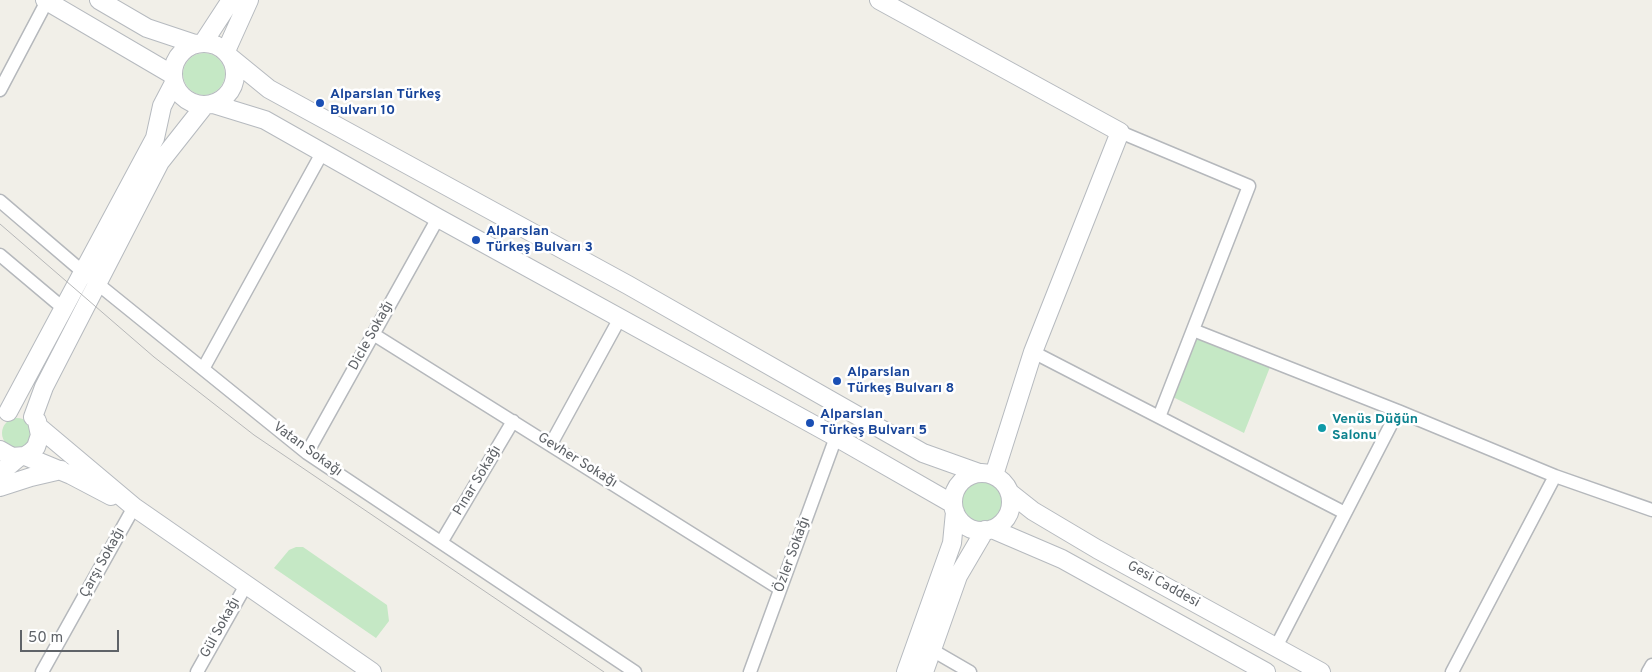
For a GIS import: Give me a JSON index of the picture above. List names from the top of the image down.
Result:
{
  "streets": {
    "main road": ["Gesi Caddesi"],
    "street": [
      "Dicle Sokağı",
      "Vatan Sokağı",
      "Gevher Sokağı",
      "Pınar Sokağı",
      "Özler Sokağı",
      "Çarşı Sokağı",
      "Gül Sokağı"
    ]
  },
  "crossings": [
    ["Dicle Sokağı", "Vatan Sokağı"],
    ["Dicle Sokağı", "Gevher Sokağı"],
    ["Vatan Sokağı", "Pınar Sokağı"],
    ["Gevher Sokağı", "Pınar Sokağı"],
    ["Gevher Sokağı", "Özler Sokağı"]
  ],
  "places": [
    "Alparslan Türkeş Bulvarı 10",
    "Alparslan Türkeş Bulvarı 3",
    "Alparslan Türkeş Bulvarı 8",
    "Alparslan Türkeş Bulvarı 5",
    "Venüs Düğün Salonu"
  ],
  "scale_bar": "50 m"
}
